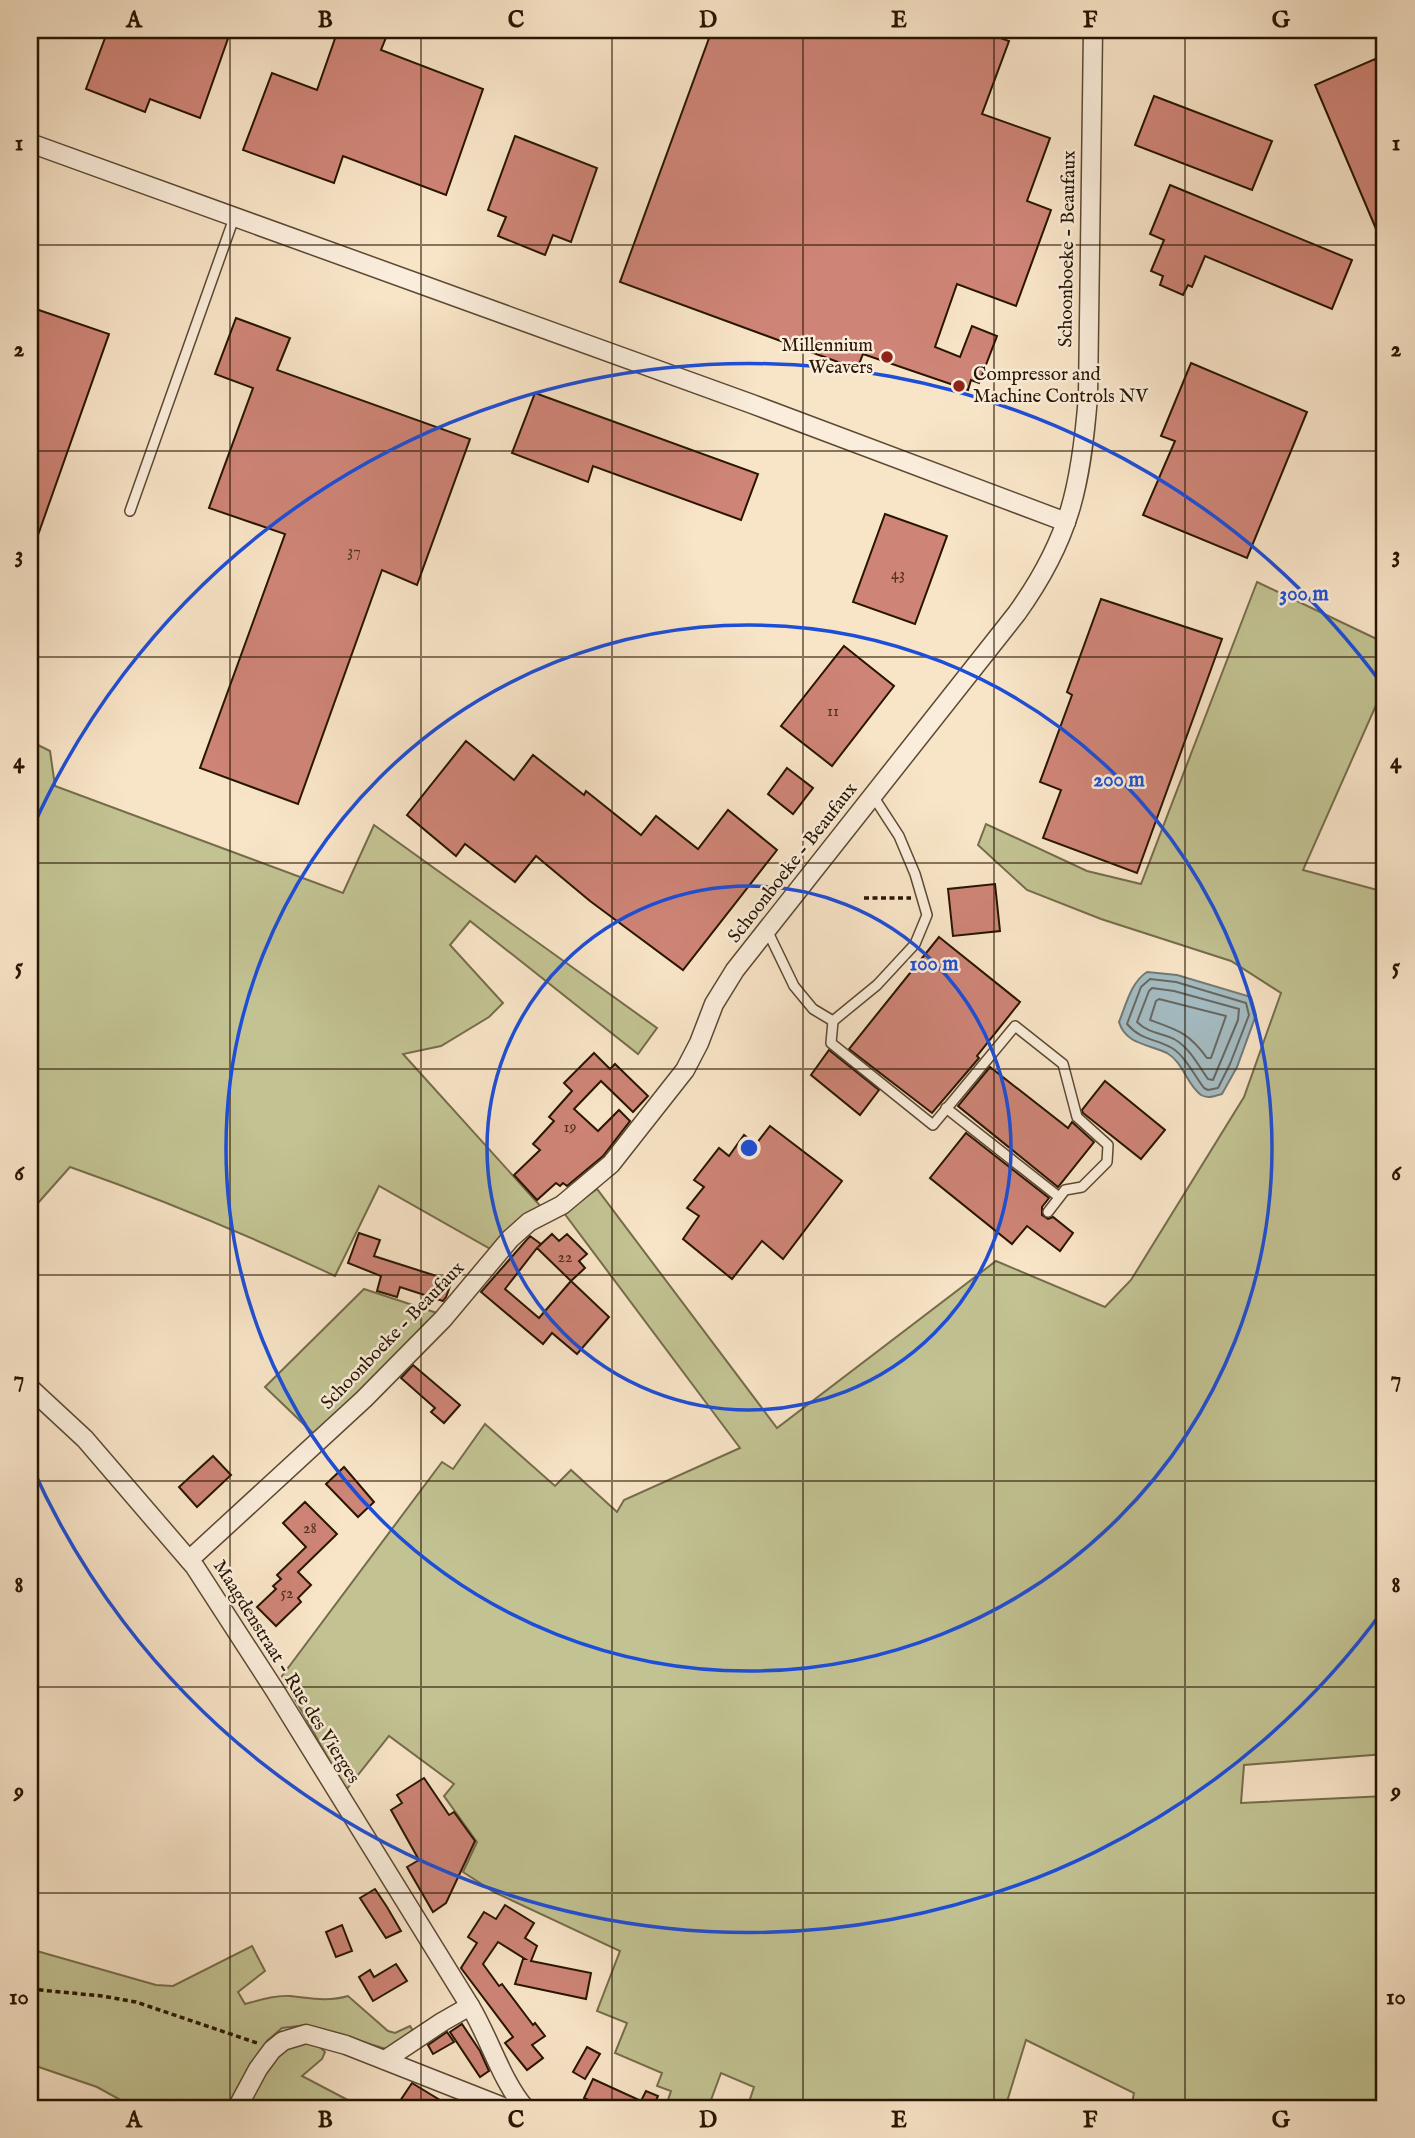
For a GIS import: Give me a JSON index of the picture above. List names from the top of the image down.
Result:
{
  "streets": {
    "street": ["Schoonboeke - Beaufaux", "Maagdenstraat - Rue des Vierges"]
  },
  "crossings": [
    ["Schoonboeke - Beaufaux", "Maagdenstraat - Rue des Vierges"]
  ],
  "places": ["Millennium Weavers", "Compressor and Machine Controls NV"],
  "house_numbers": [
    "37",
    "43",
    "11",
    "19",
    "22",
    "28",
    "52"
  ],
  "grid": {
    "columns": [
      "A",
      "B",
      "C",
      "D",
      "E",
      "F",
      "G"
    ],
    "rows": [
      "1",
      "2",
      "3",
      "4",
      "5",
      "6",
      "7",
      "8",
      "9",
      "10"
    ]
  },
  "rings": ["300 m", "200 m", "100 m"]
}
